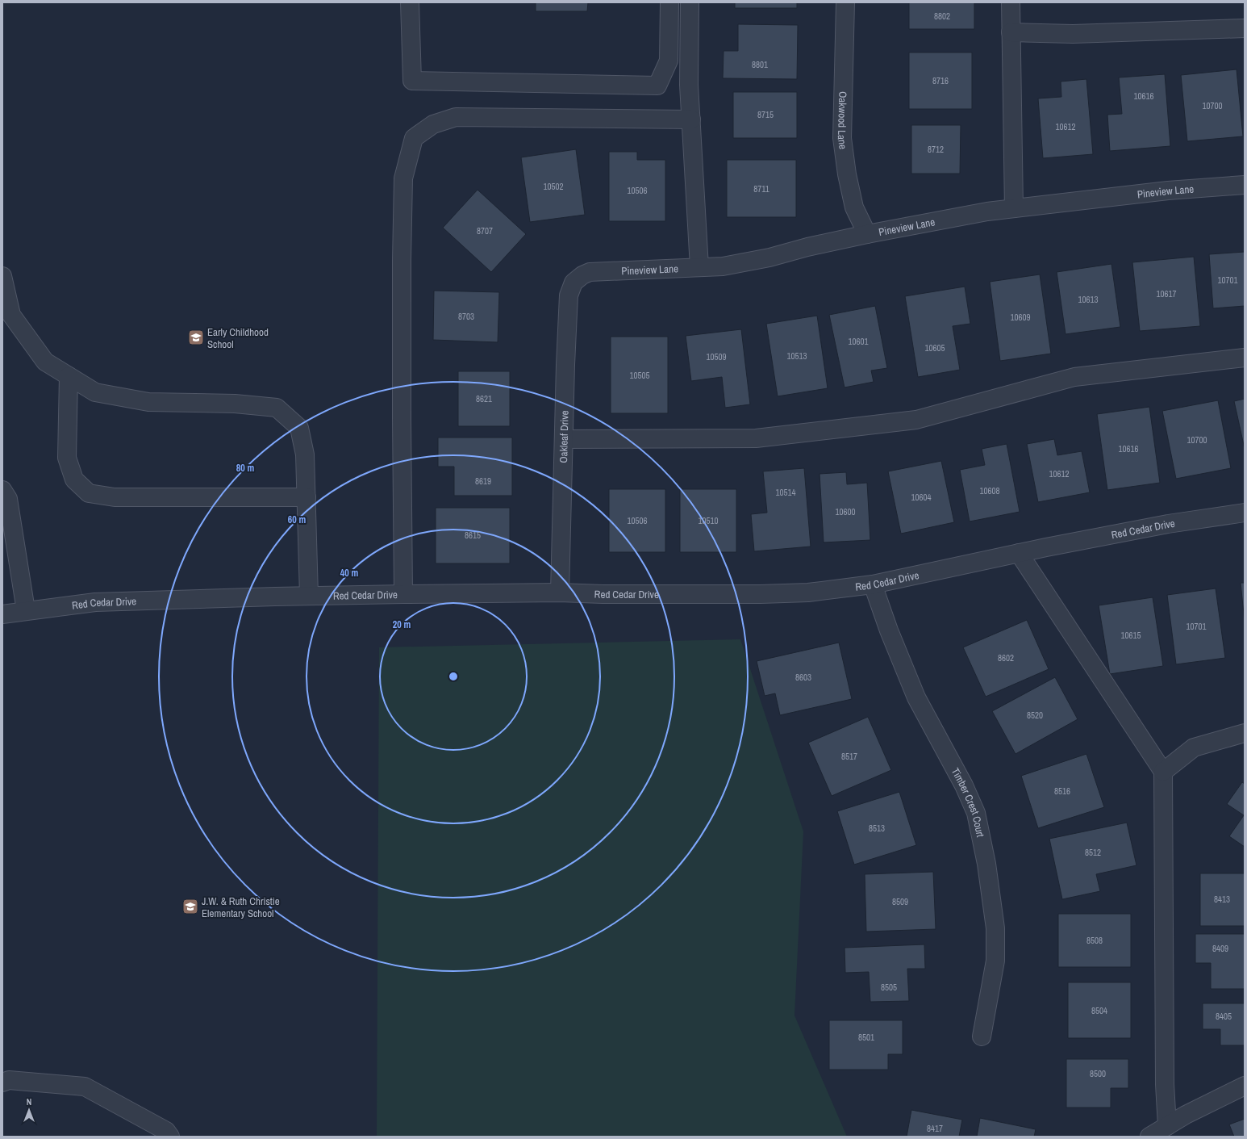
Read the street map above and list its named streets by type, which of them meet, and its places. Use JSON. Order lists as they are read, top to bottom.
{
  "streets": {
    "street": [
      "Oakwood Lane",
      "Pineview Lane",
      "Oakleaf Drive",
      "Red Cedar Drive",
      "Timber Crest Court"
    ]
  },
  "crossings": [
    ["Oakwood Lane", "Pineview Lane"],
    ["Pineview Lane", "Oakleaf Drive"],
    ["Oakleaf Drive", "Red Cedar Drive"],
    ["Red Cedar Drive", "Timber Crest Court"]
  ],
  "places": {
    "school or university": ["Early Childhood School", "J.W. & Ruth Christie Elementary School"]
  },
  "house_numbers": [
    "8802",
    "8801",
    "8716",
    "10616",
    "10700",
    "8715",
    "10612",
    "8712",
    "10502",
    "8711",
    "10506",
    "8707",
    "10701",
    "10617",
    "10613",
    "8703",
    "10609",
    "10601",
    "10605",
    "10513",
    "10509",
    "10505",
    "8621",
    "10700",
    "10616",
    "10612",
    "8619",
    "10608",
    "10514",
    "10604",
    "10600",
    "10506",
    "10510",
    "8615",
    "10701",
    "10615",
    "8602",
    "8603",
    "8520",
    "8517",
    "8516",
    "8513",
    "8512",
    "8413",
    "8509",
    "8508",
    "8409",
    "8505",
    "8504",
    "8405",
    "8501",
    "8500",
    "8417"
  ],
  "north": "top",
  "rings": [
    "80 m",
    "60 m",
    "40 m",
    "20 m"
  ]
}
